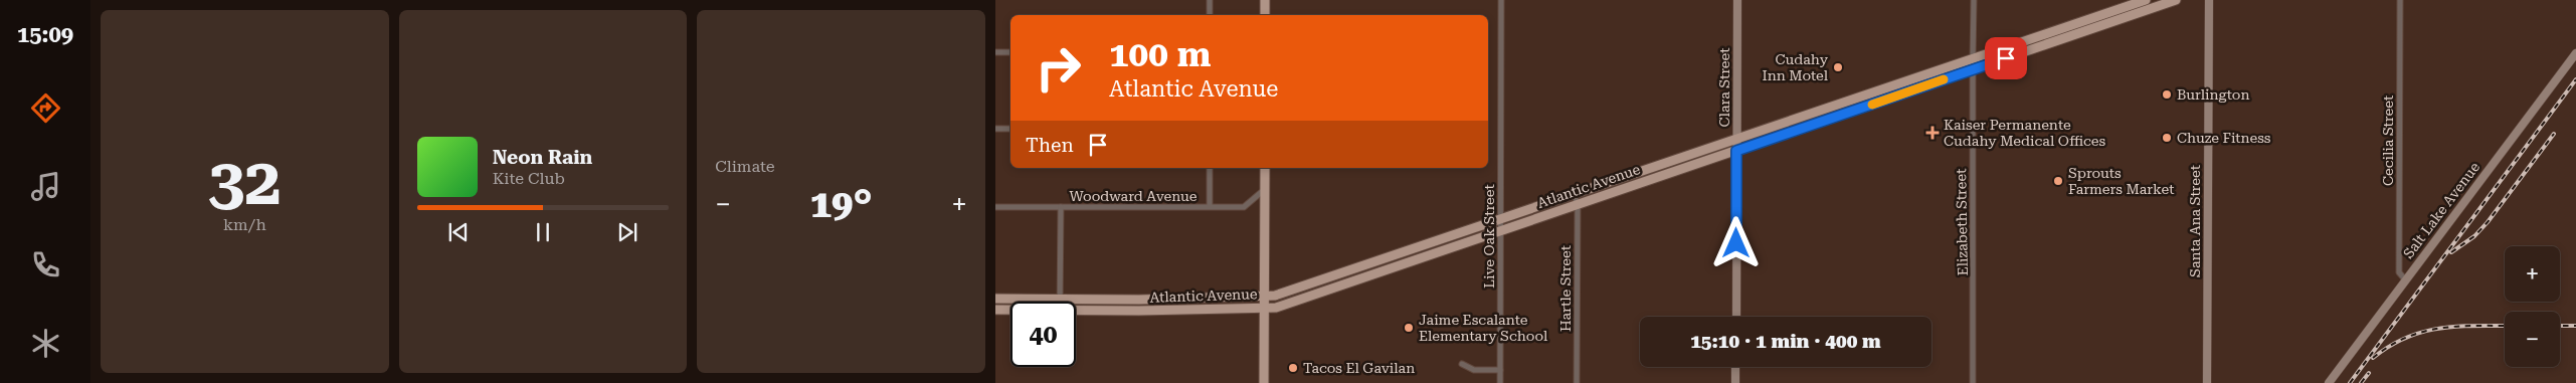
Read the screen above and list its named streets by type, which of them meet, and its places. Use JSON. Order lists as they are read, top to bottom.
{
  "streets": {
    "main road": ["Atlantic Avenue"],
    "street": [
      "Clara Street",
      "Cecilia Street",
      "Woodward Avenue",
      "Salt Lake Avenue",
      "Santa Ana Street",
      "Elizabeth Street",
      "Live Oak Street",
      "Hartle Street"
    ]
  },
  "crossings": [
    ["Clara Street", "Atlantic Avenue"],
    ["Cecilia Street", "Salt Lake Avenue"],
    ["Atlantic Avenue", "Elizabeth Street"],
    ["Atlantic Avenue", "Live Oak Street"],
    ["Atlantic Avenue", "Hartle Street"]
  ],
  "places": {
    "other": [
      "Cudahy Inn Motel",
      "Burlington",
      "Chuze Fitness",
      "Sprouts Farmers Market",
      "Jaime Escalante Elementary School",
      "Tacos El Gavilan"
    ],
    "health": ["Kaiser Permanente Cudahy Medical Offices"]
  },
  "page": {
    "tabs": "15:09",
    "tile": [
      ["32", "km/h"],
      "Climate"
    ],
    "turn": ["100 m", "Atlantic Avenue"],
    "then": "Then",
    "song": ["Neon Rain", "Kite Club"],
    "heat": ["−", "19°", "+"],
    "map_buttons": ["+", "−"],
    "limit": "40",
    "trip": "15:10 · 1 min · 400 m"
  }
}
